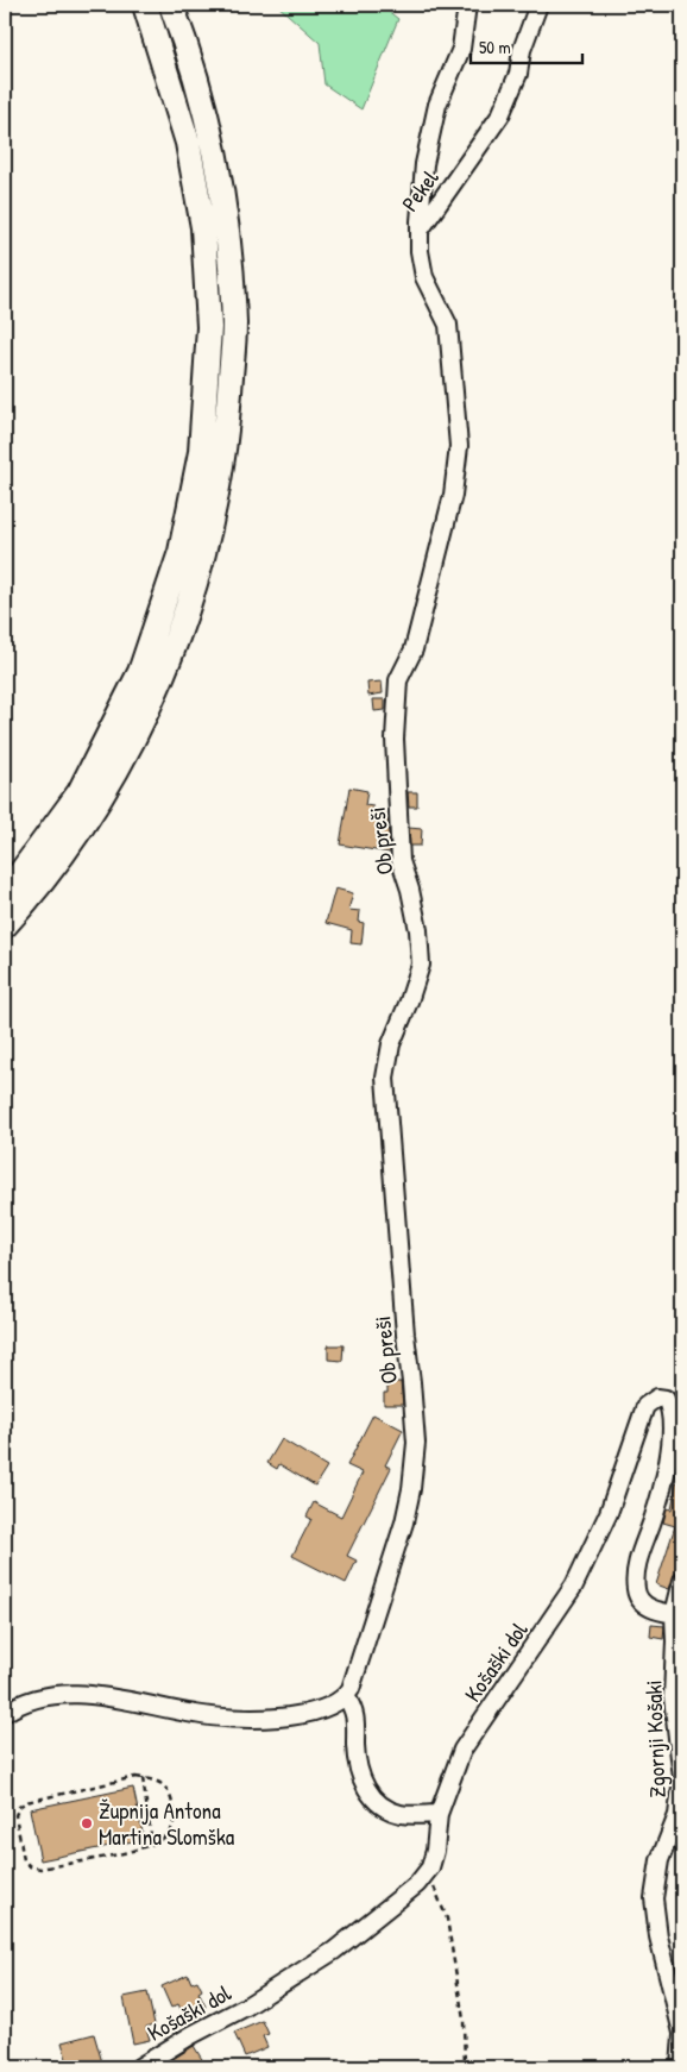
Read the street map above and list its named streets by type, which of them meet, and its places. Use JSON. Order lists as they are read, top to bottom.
{
  "streets": {
    "street": [
      "Pekel",
      "Ob preši",
      "Košaški dol",
      "Zgornji Košaki"
    ]
  },
  "crossings": [
    ["Pekel", "Ob preši"],
    ["Košaški dol", "Zgornji Košaki"]
  ],
  "places": ["Župnija Antona Martina Slomška"],
  "scale_bar": "50 m"
}
